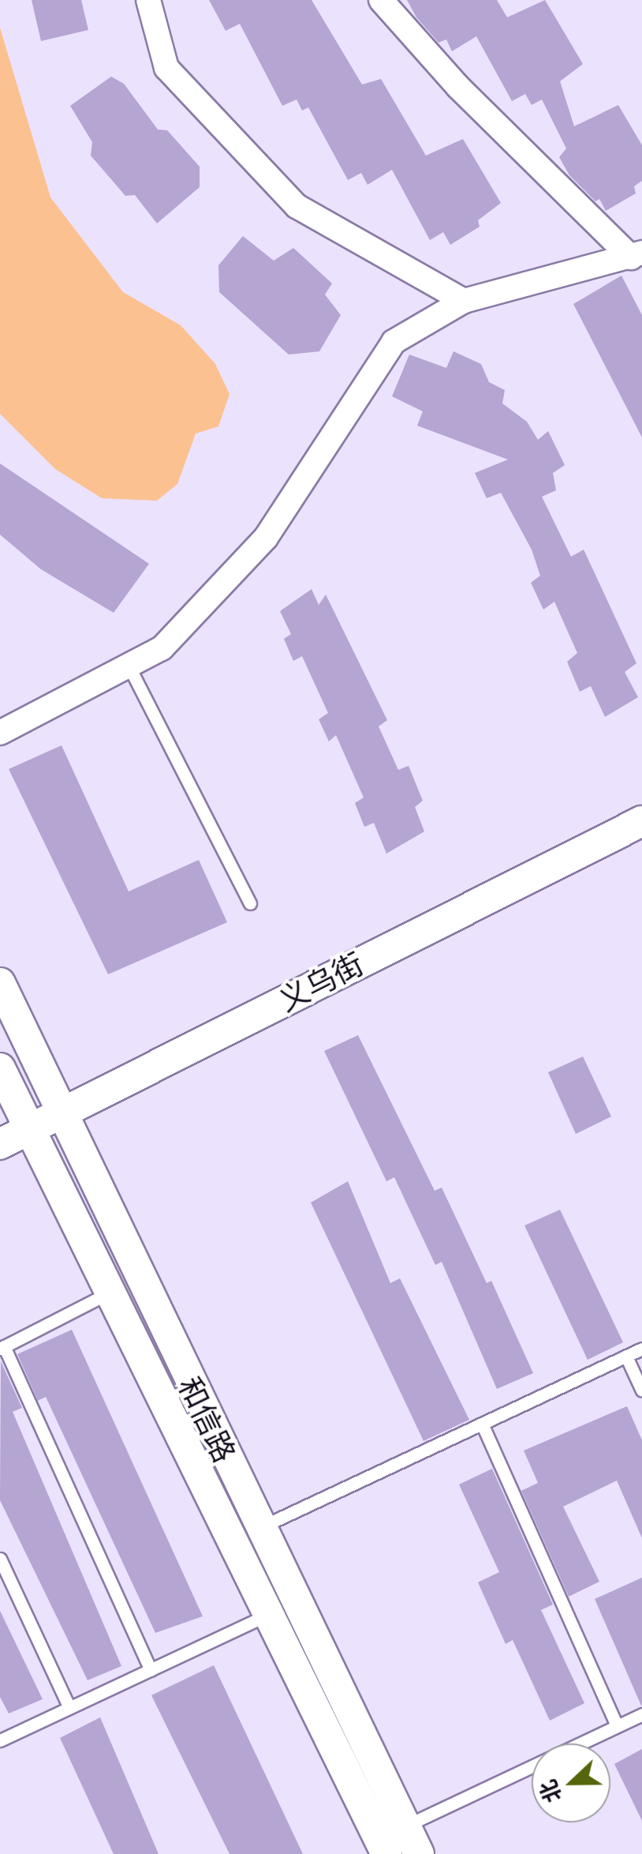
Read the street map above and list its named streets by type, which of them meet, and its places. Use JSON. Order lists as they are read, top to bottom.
{
  "streets": {
    "street": ["义乌街", "和信路"]
  },
  "crossings": [
    ["义乌街", "和信路"]
  ],
  "north": "left"
}
